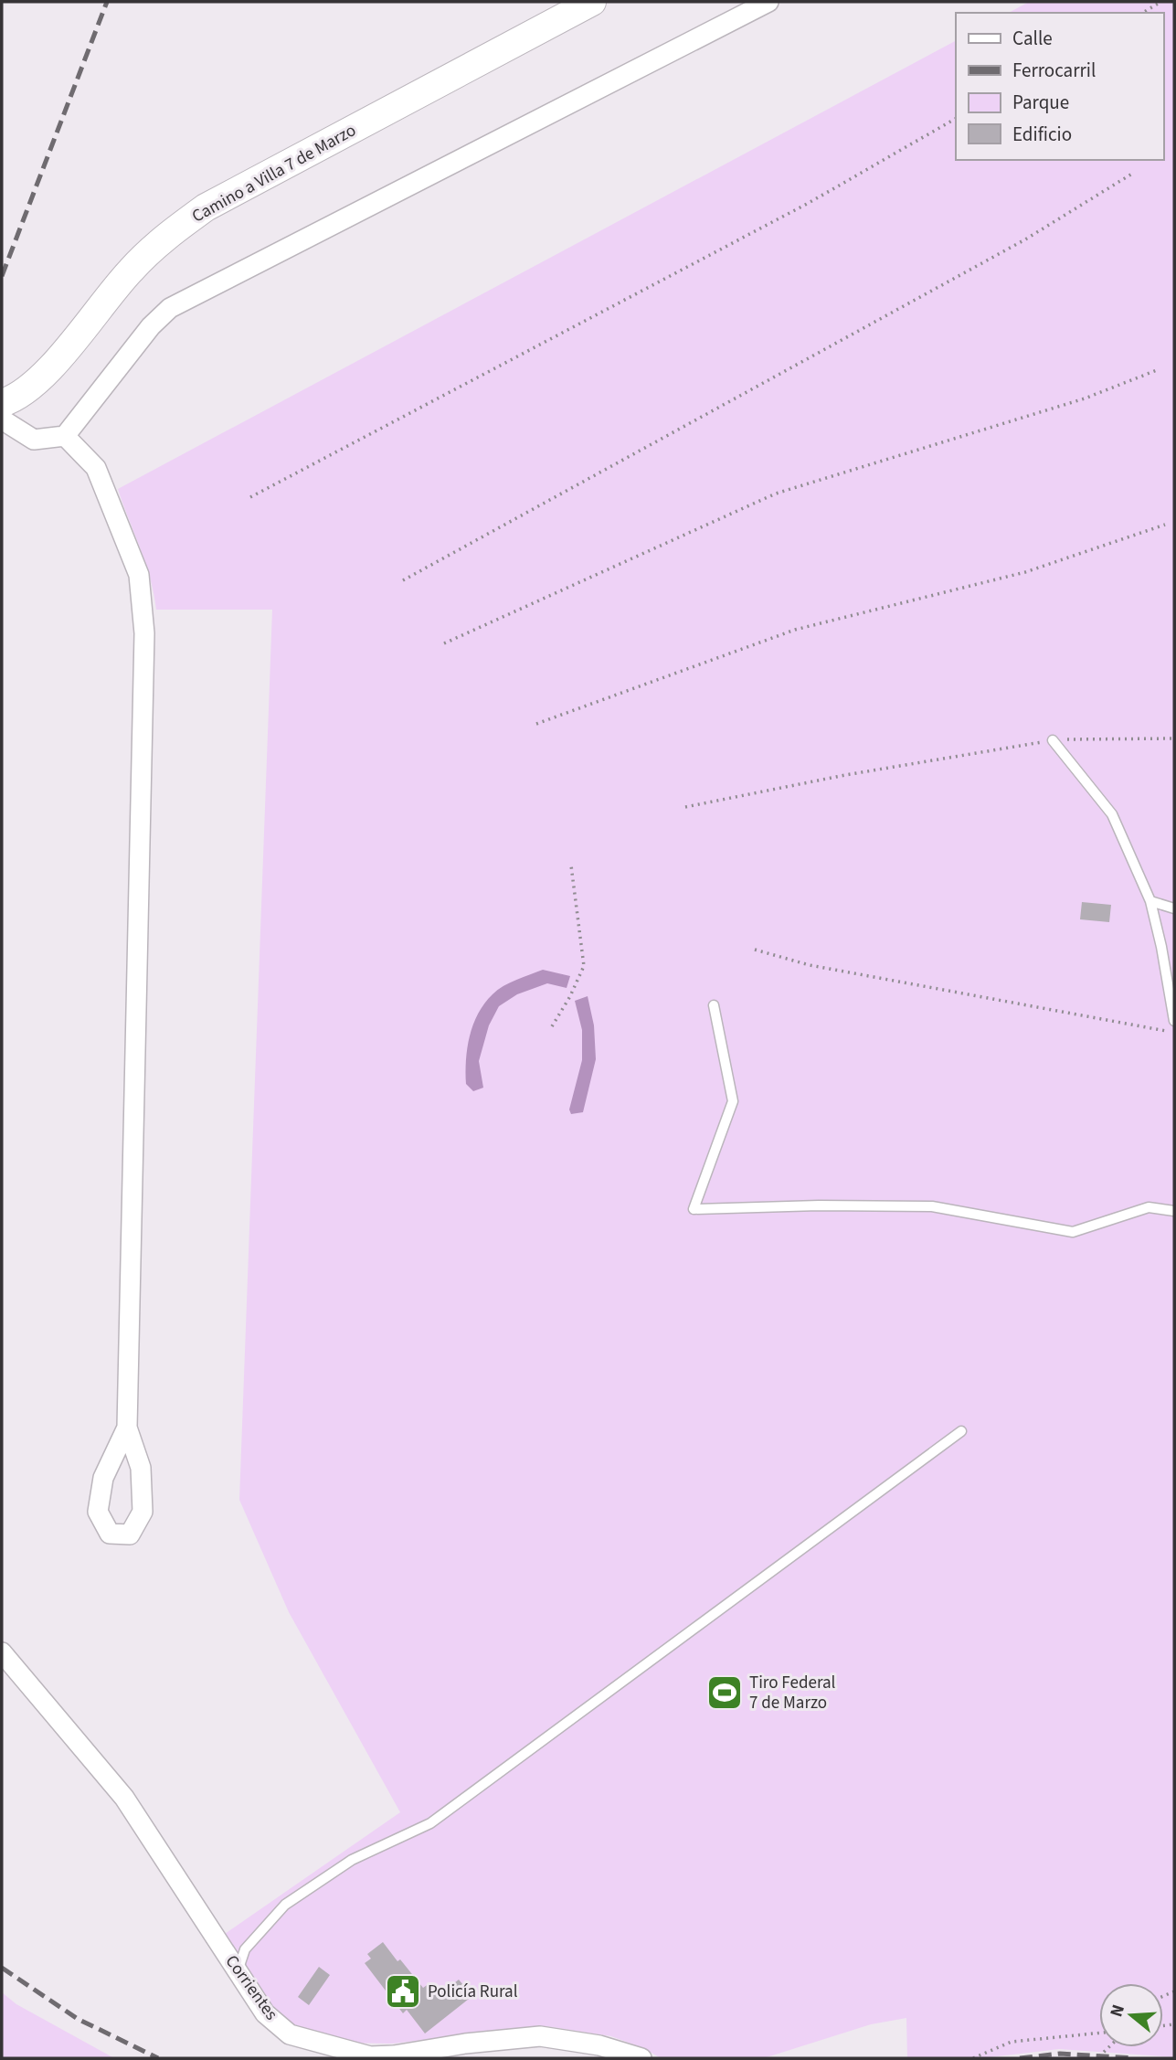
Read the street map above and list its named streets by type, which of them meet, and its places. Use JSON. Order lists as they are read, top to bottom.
{
  "streets": {
    "street": ["Camino a Villa 7 de Marzo", "Corrientes"]
  },
  "places": {
    "sports": ["Tiro Federal 7 de Marzo"],
    "public building": ["Policía Rural"]
  },
  "legend": [
    "Calle",
    "Ferrocarril",
    "Parque",
    "Edificio"
  ],
  "north": "left"
}
